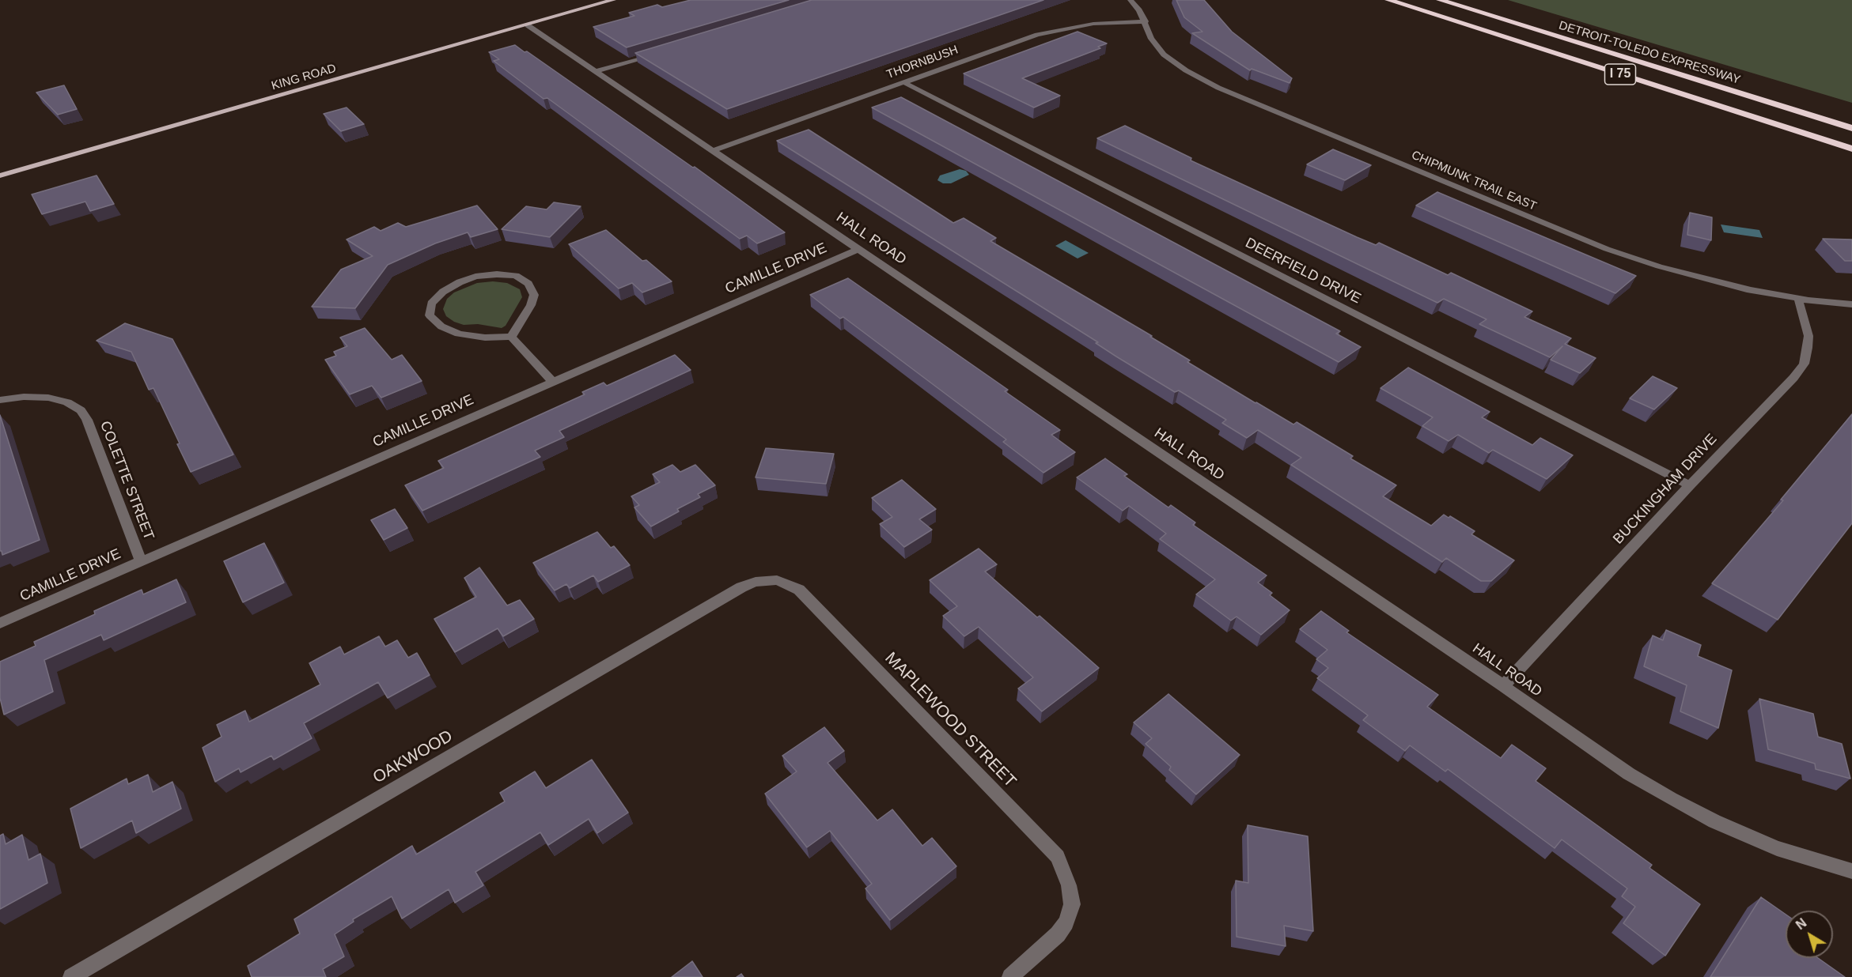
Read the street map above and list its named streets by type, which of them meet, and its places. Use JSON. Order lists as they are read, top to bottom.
{
  "streets": {
    "highway": ["DETROIT-TOLEDO EXPRESSWAY", "I 75"],
    "main road": ["KING ROAD"],
    "street": [
      "THORNBUSH",
      "CHIPMUNK TRAIL EAST",
      "HALL ROAD",
      "CAMILLE DRIVE",
      "DEERFIELD DRIVE",
      "COLETTE STREET",
      "BUCKINGHAM DRIVE",
      "MAPLEWOOD STREET",
      "OAKWOOD"
    ]
  },
  "crossings": [
    ["THORNBUSH", "CHIPMUNK TRAIL EAST"],
    ["THORNBUSH", "HALL ROAD"],
    ["THORNBUSH", "DEERFIELD DRIVE"],
    ["KING ROAD", "HALL ROAD"],
    ["CHIPMUNK TRAIL EAST", "BUCKINGHAM DRIVE"],
    ["HALL ROAD", "CAMILLE DRIVE"],
    ["HALL ROAD", "BUCKINGHAM DRIVE"],
    ["CAMILLE DRIVE", "COLETTE STREET"],
    ["DEERFIELD DRIVE", "BUCKINGHAM DRIVE"],
    ["MAPLEWOOD STREET", "OAKWOOD"]
  ],
  "north": "top left"
}
